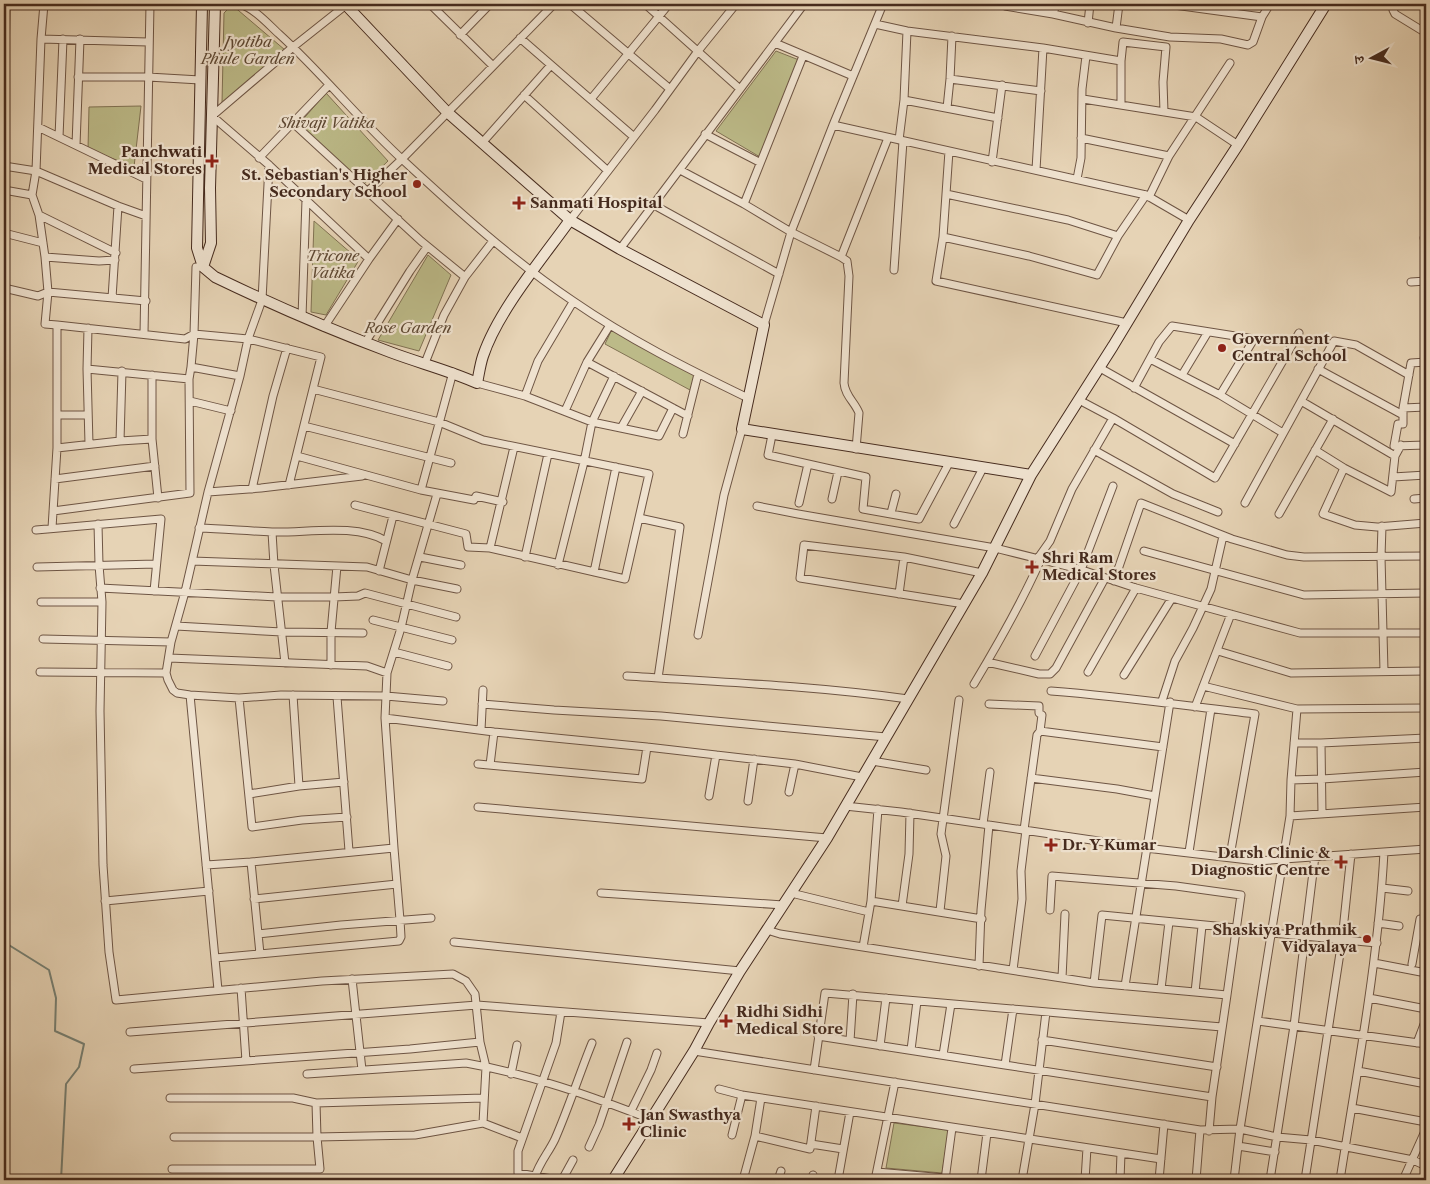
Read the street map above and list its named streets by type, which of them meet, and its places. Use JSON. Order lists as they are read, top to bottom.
{
  "parks": [
    "Jyotiba Phule Garden",
    "Shivaji Vatika",
    "Tricone Vatika",
    "Rose Garden"
  ],
  "places": {
    "health": [
      "Panchwati Medical Stores",
      "Sanmati Hospital",
      "Shri Ram Medical Stores",
      "Dr. Y Kumar",
      "Darsh Clinic & Diagnostic Centre",
      "Ridhi Sidhi Medical Store",
      "Jan Swasthya Clinic"
    ],
    "other": ["St. Sebastian's Higher Secondary School", "Government Central School", "Shaskiya Prathmik Vidyalaya"]
  },
  "north": "left"
}
